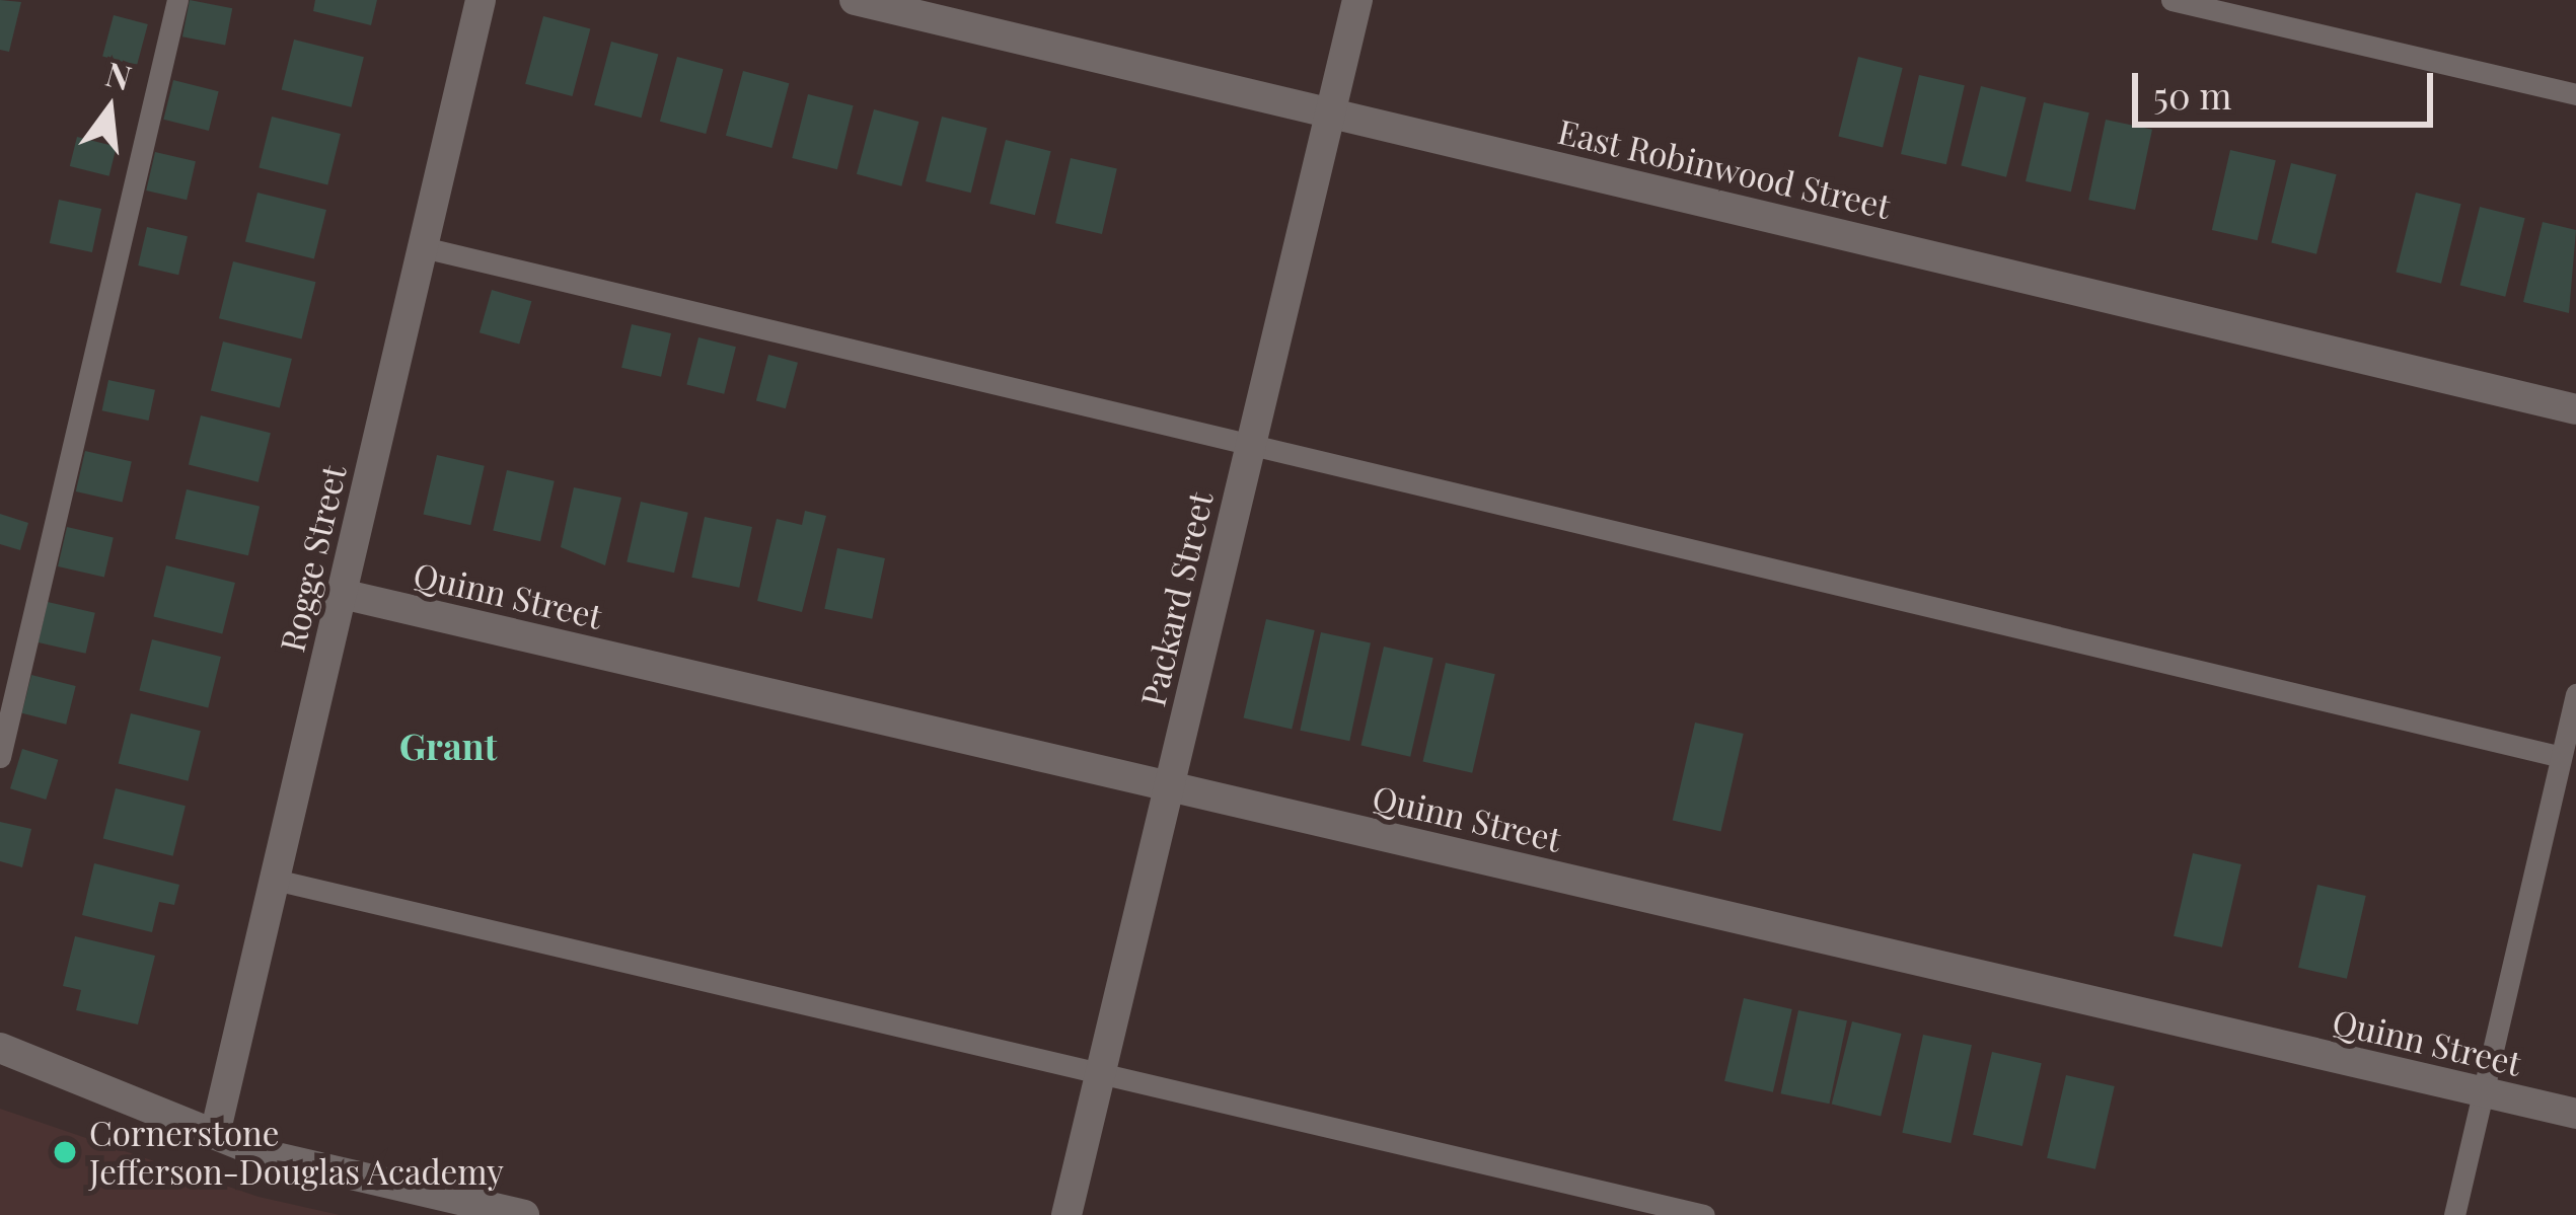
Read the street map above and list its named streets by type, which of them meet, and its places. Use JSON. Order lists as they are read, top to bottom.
{
  "streets": {
    "street": [
      "East Robinwood Street",
      "Rogge Street",
      "Quinn Street",
      "Packard Street"
    ]
  },
  "crossings": [
    ["East Robinwood Street", "Packard Street"],
    ["Rogge Street", "Quinn Street"],
    ["Quinn Street", "Packard Street"]
  ],
  "districts": ["Grant"],
  "places": ["Cornerstone Jefferson-Douglas Academy"],
  "scale_bar": "50 m",
  "north": "top"
}
